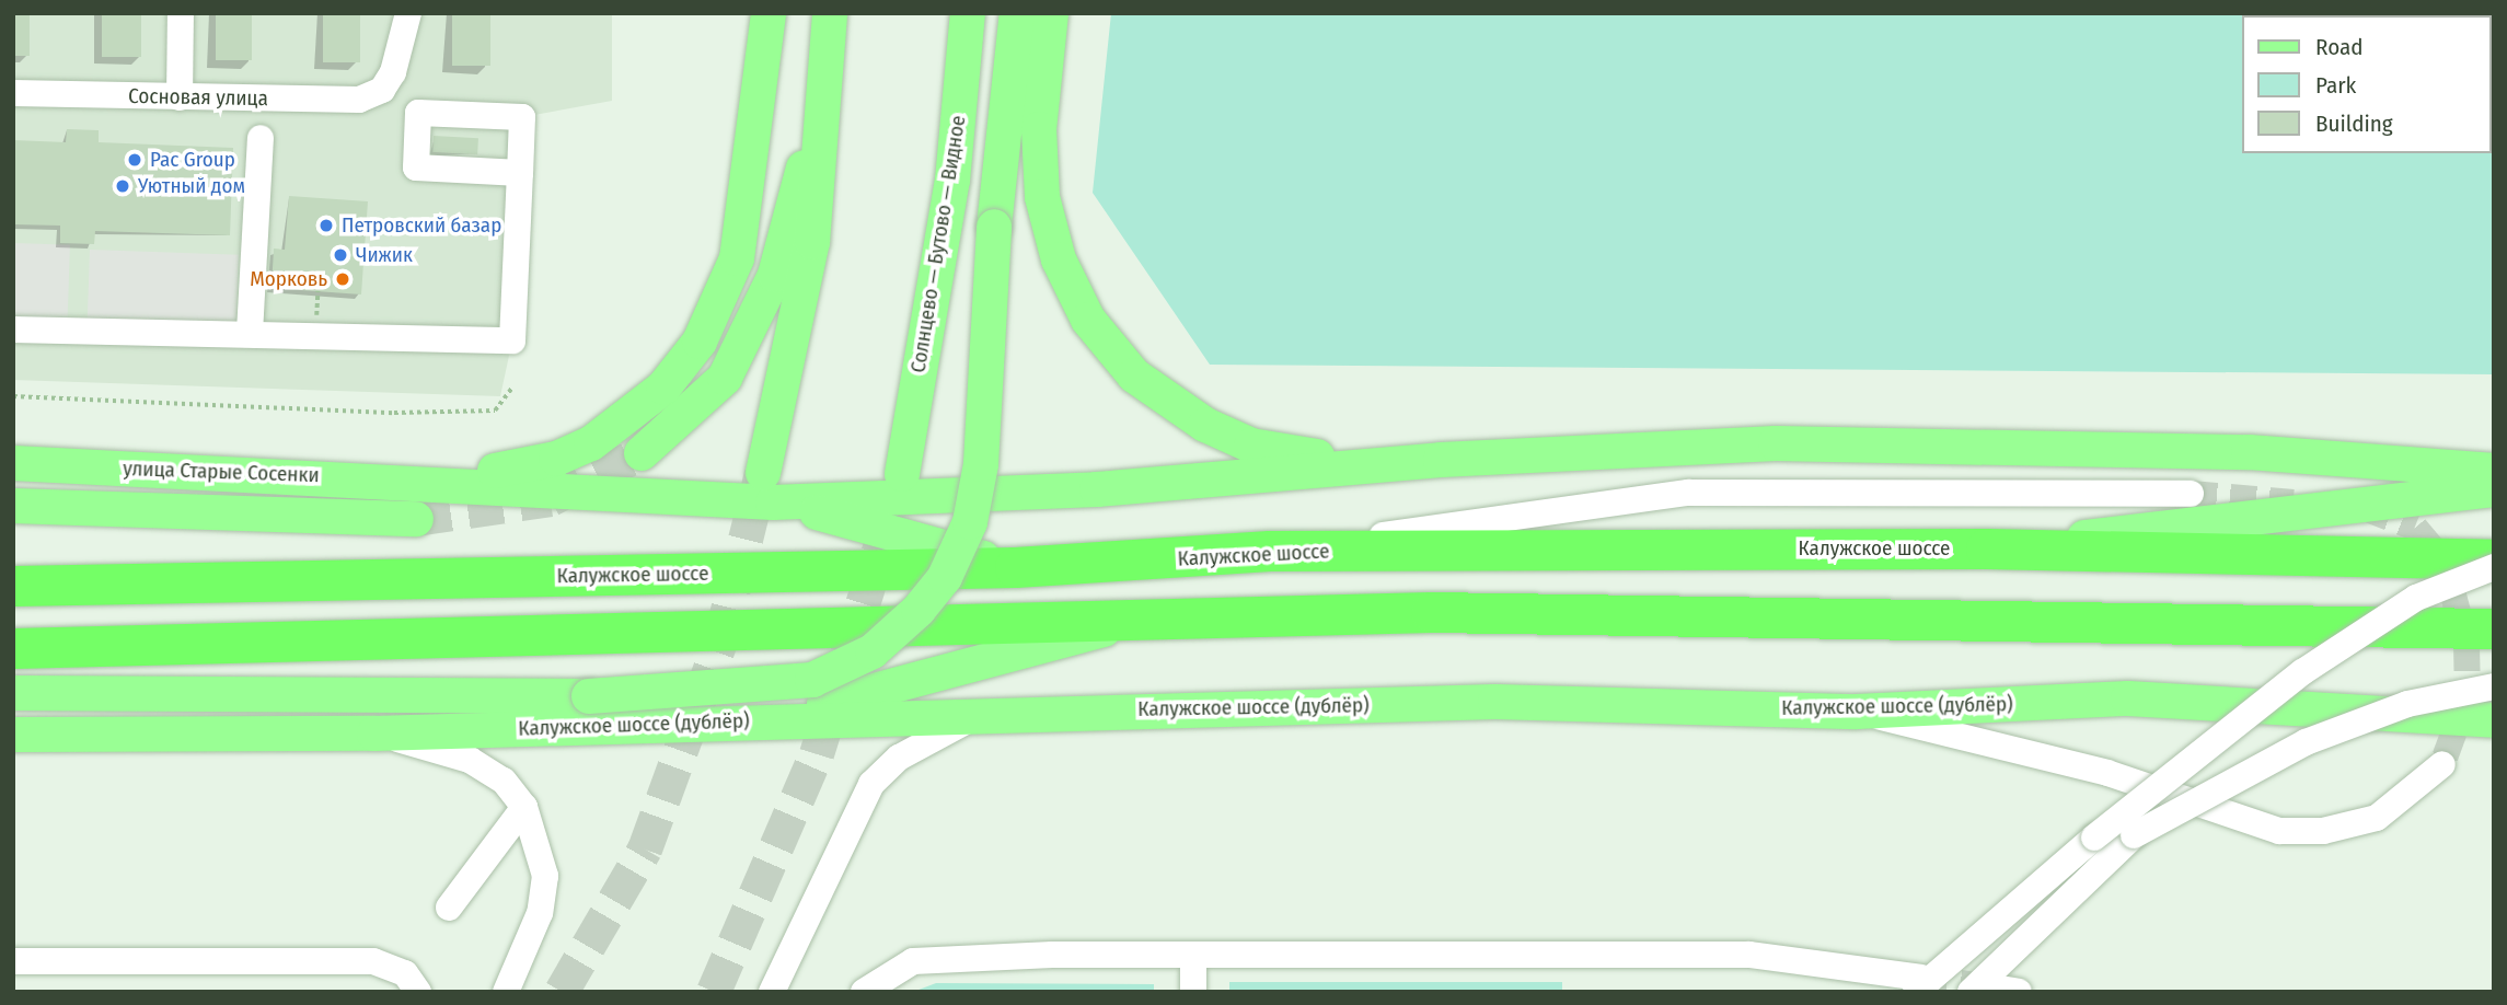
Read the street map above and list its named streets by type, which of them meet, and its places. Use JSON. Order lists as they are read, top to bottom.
{
  "streets": {
    "highway": ["Калужское шоссе"],
    "main road": ["Солнцево — Бутово — Видное", "улица Старые Сосенки", "Калужское шоссе (дублёр)"],
    "street": ["Сосновая улица"]
  },
  "places": [
    "Pac Group",
    "Уютный дом",
    "Петровский базар",
    "Чижик",
    "Морковь"
  ],
  "legend": ["Road", "Park", "Building"]
}
